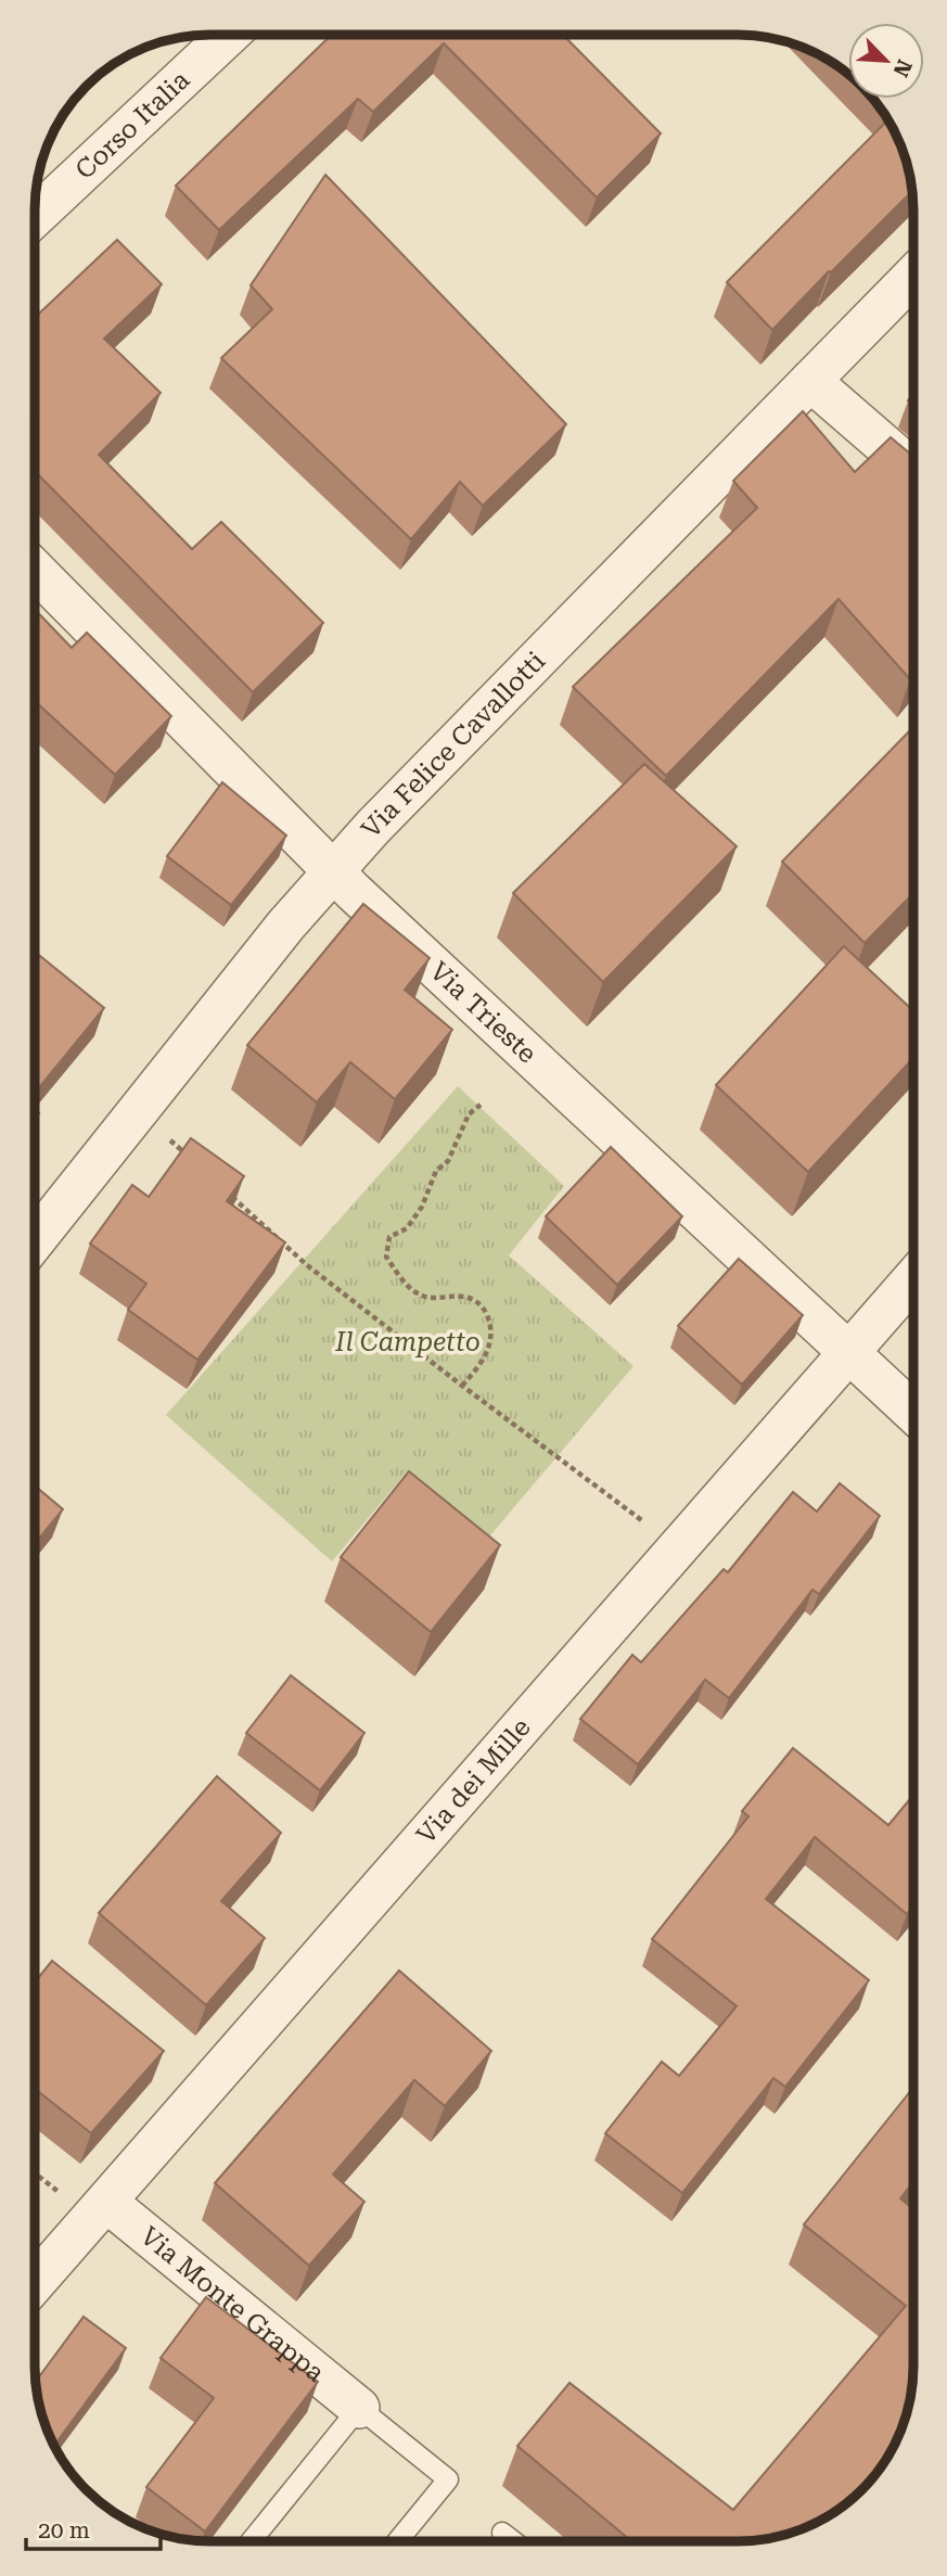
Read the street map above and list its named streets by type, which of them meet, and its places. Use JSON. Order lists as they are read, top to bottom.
{
  "streets": {
    "street": [
      "Corso Italia",
      "Via Felice Cavallotti",
      "Via Trieste",
      "Via dei Mille",
      "Via Monte Grappa"
    ]
  },
  "crossings": [
    ["Via Felice Cavallotti", "Via Trieste"],
    ["Via Trieste", "Via dei Mille"],
    ["Via dei Mille", "Via Monte Grappa"]
  ],
  "parks": ["Il Campetto"],
  "scale_bar": "20 m",
  "north": "bottom right"
}
